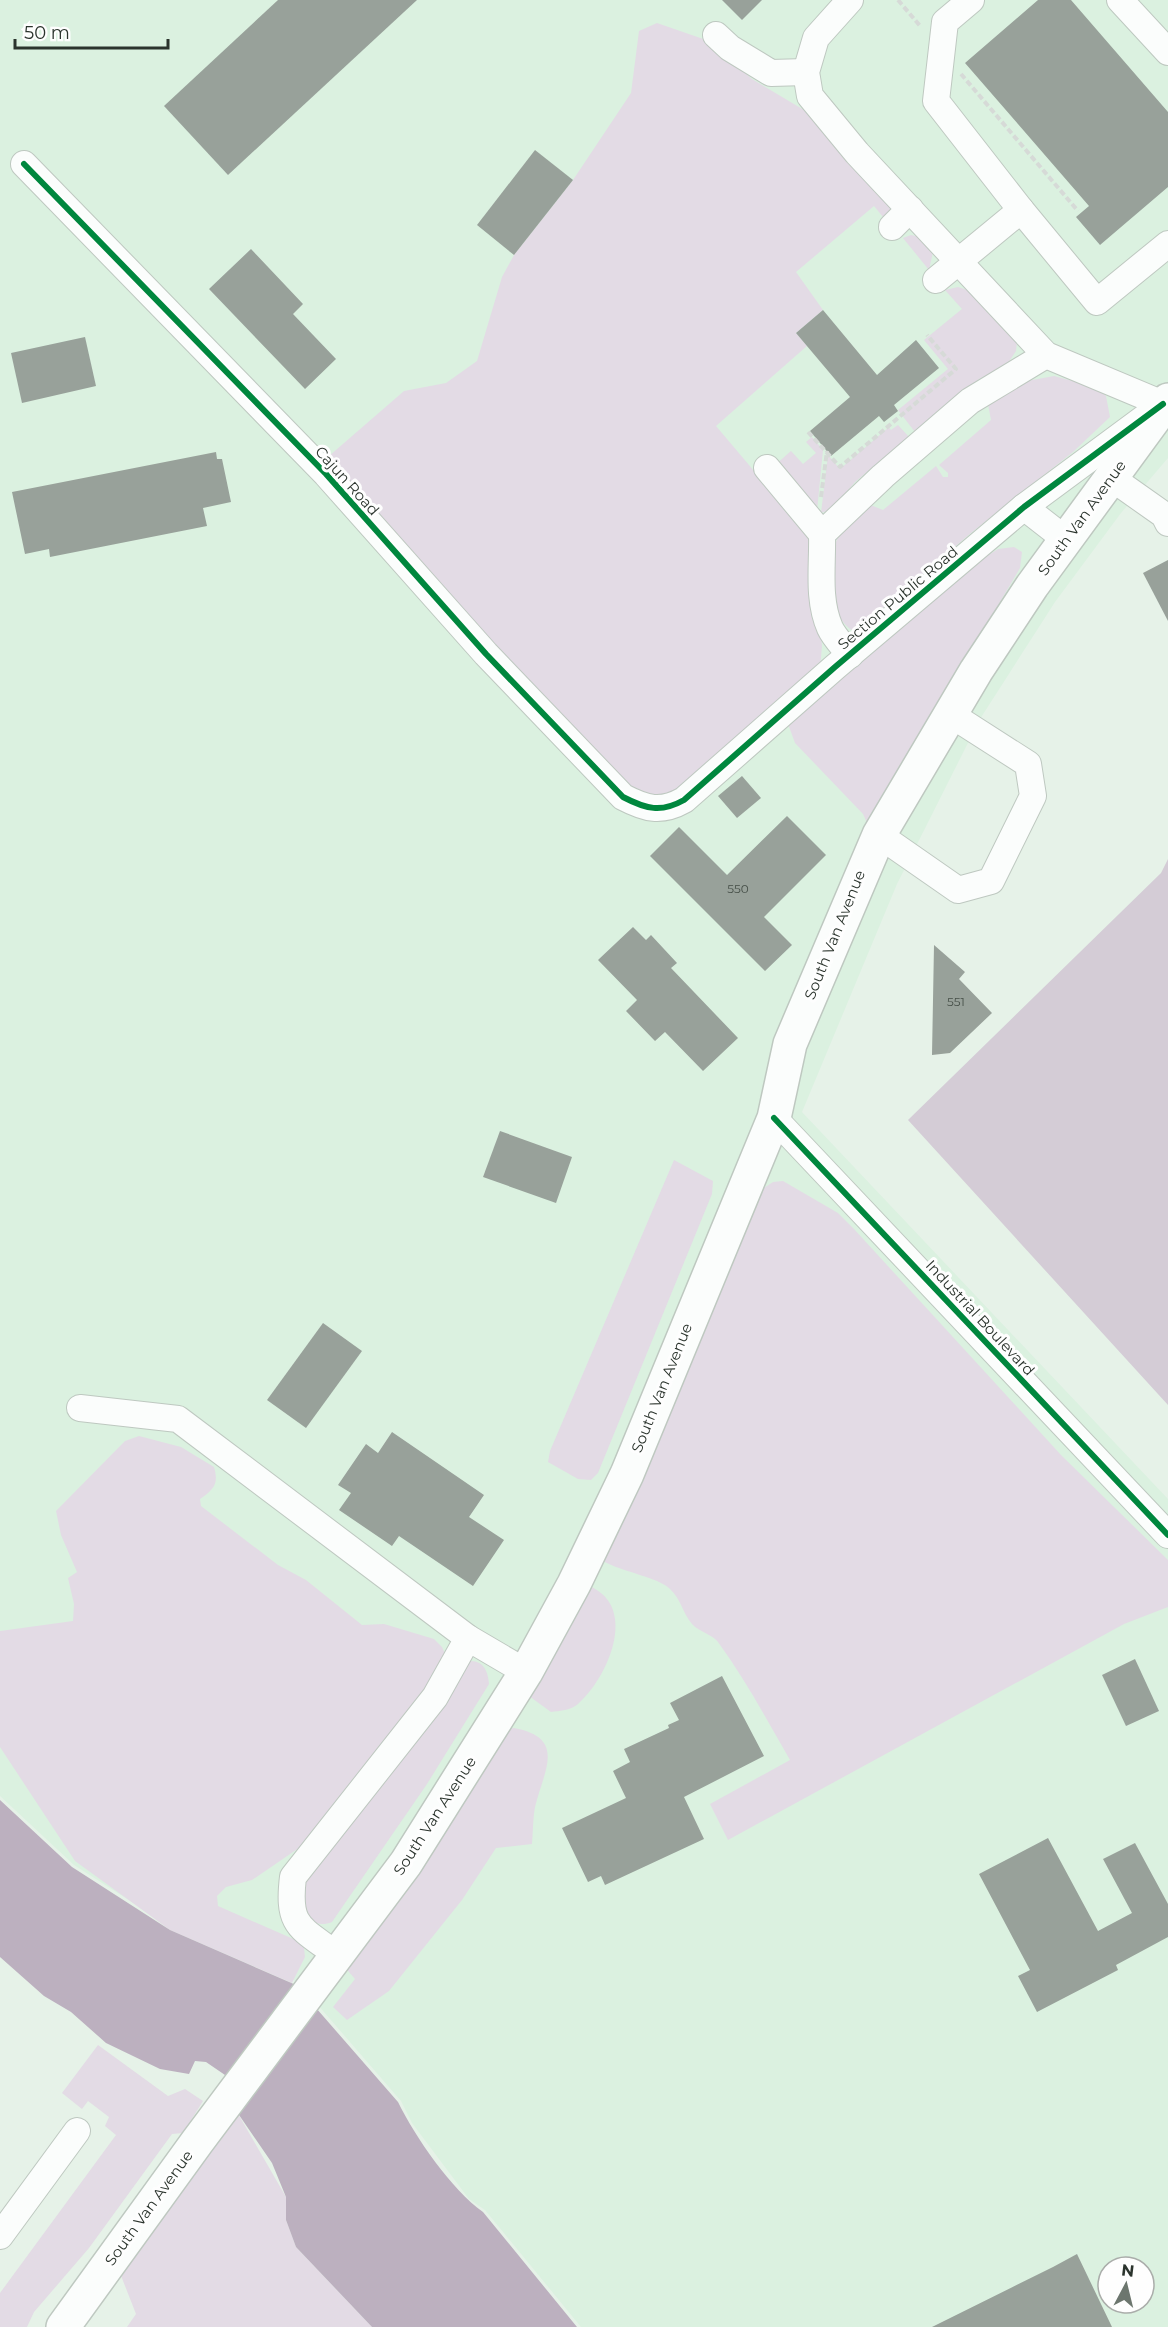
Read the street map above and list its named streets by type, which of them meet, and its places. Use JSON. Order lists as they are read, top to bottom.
{
  "streets": {
    "main road": ["South Van Avenue"],
    "street": ["Cajun Road", "Section Public Road", "Industrial Boulevard"]
  },
  "crossings": [
    ["Cajun Road", "Section Public Road"],
    ["South Van Avenue", "Section Public Road"],
    ["South Van Avenue", "Industrial Boulevard"]
  ],
  "house_numbers": ["550", "551"],
  "scale_bar": "50 m",
  "north": "top"
}
